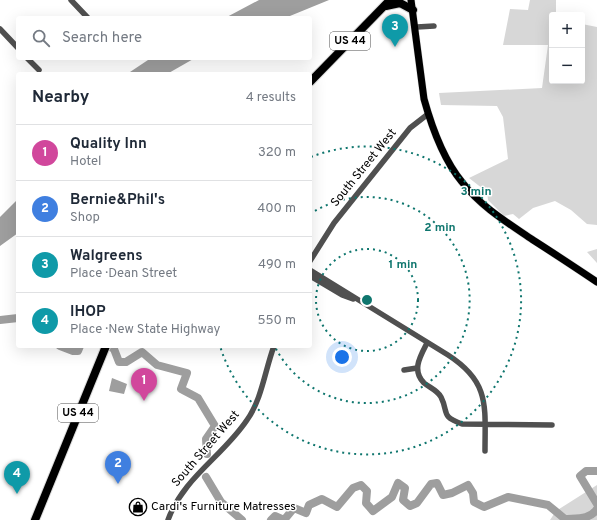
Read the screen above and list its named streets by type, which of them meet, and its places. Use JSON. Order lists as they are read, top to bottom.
{
  "streets": {
    "highway": ["US 44"],
    "street": ["South Street West"]
  },
  "places": {
    "shop": ["Cardi's Furniture Matresses"]
  },
  "page": {
    "map_buttons": ["+", "−"],
    "pins": [
      "3",
      "1",
      "2",
      "4"
    ],
    "search": "Search here",
    "heading": ["Nearby", "4 results"],
    "list": [
      {
        "mark": "1",
        "name": "Quality Inn",
        "note": "Hotel",
        "value": "320 m"
      },
      {
        "mark": "2",
        "name": "Bernie&Phil's",
        "note": "Shop",
        "value": "400 m"
      },
      {
        "mark": "3",
        "name": "Walgreens",
        "note": "Place · Dean Street",
        "value": "490 m"
      },
      {
        "mark": "4",
        "name": "IHOP",
        "note": "Place · New State Highway",
        "value": "550 m"
      }
    ]
  },
  "rings": ["3 min", "2 min", "1 min"]
}
